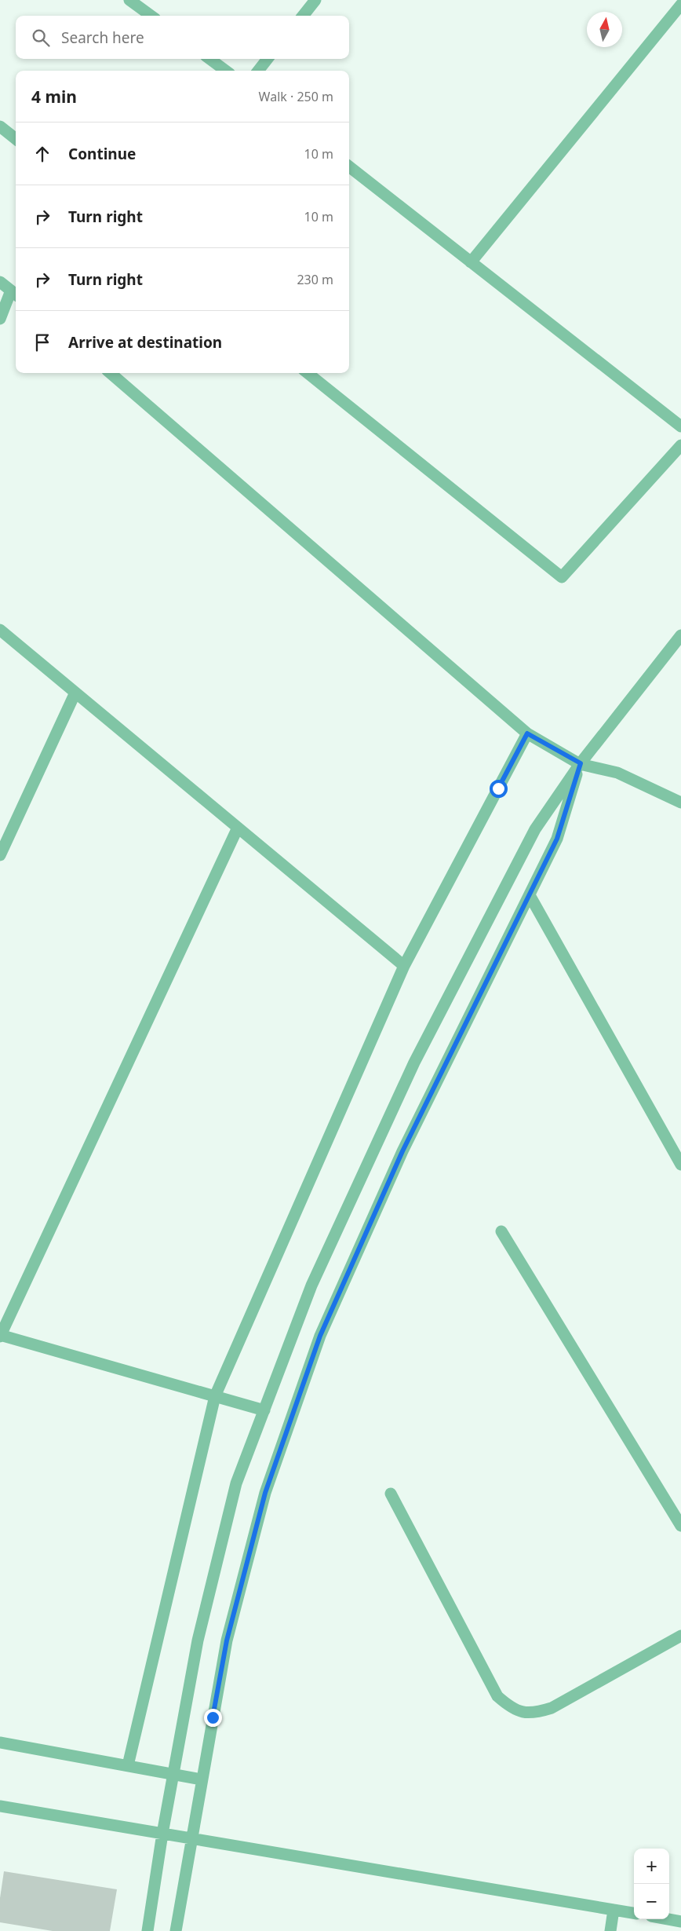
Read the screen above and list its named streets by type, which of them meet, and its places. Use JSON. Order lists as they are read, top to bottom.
{
  "north": "top",
  "page": {
    "search": "Search here",
    "heading": ["4 min", "Walk · 250 m"],
    "list": [
      ["Continue", "10 m"],
      ["Turn right", "10 m"],
      ["Turn right", "230 m"],
      "Arrive at destination"
    ],
    "map_buttons": ["+", "−"]
  }
}
